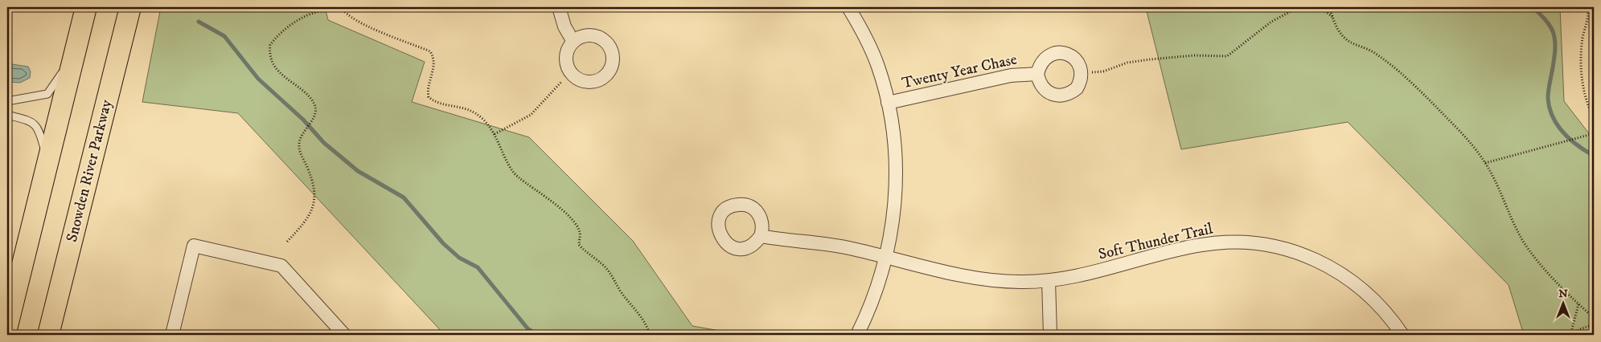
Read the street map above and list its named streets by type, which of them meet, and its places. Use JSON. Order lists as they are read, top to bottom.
{
  "streets": {
    "main road": ["Snowden River Parkway"],
    "street": ["Twenty Year Chase", "Soft Thunder Trail"]
  },
  "north": "top"
}
